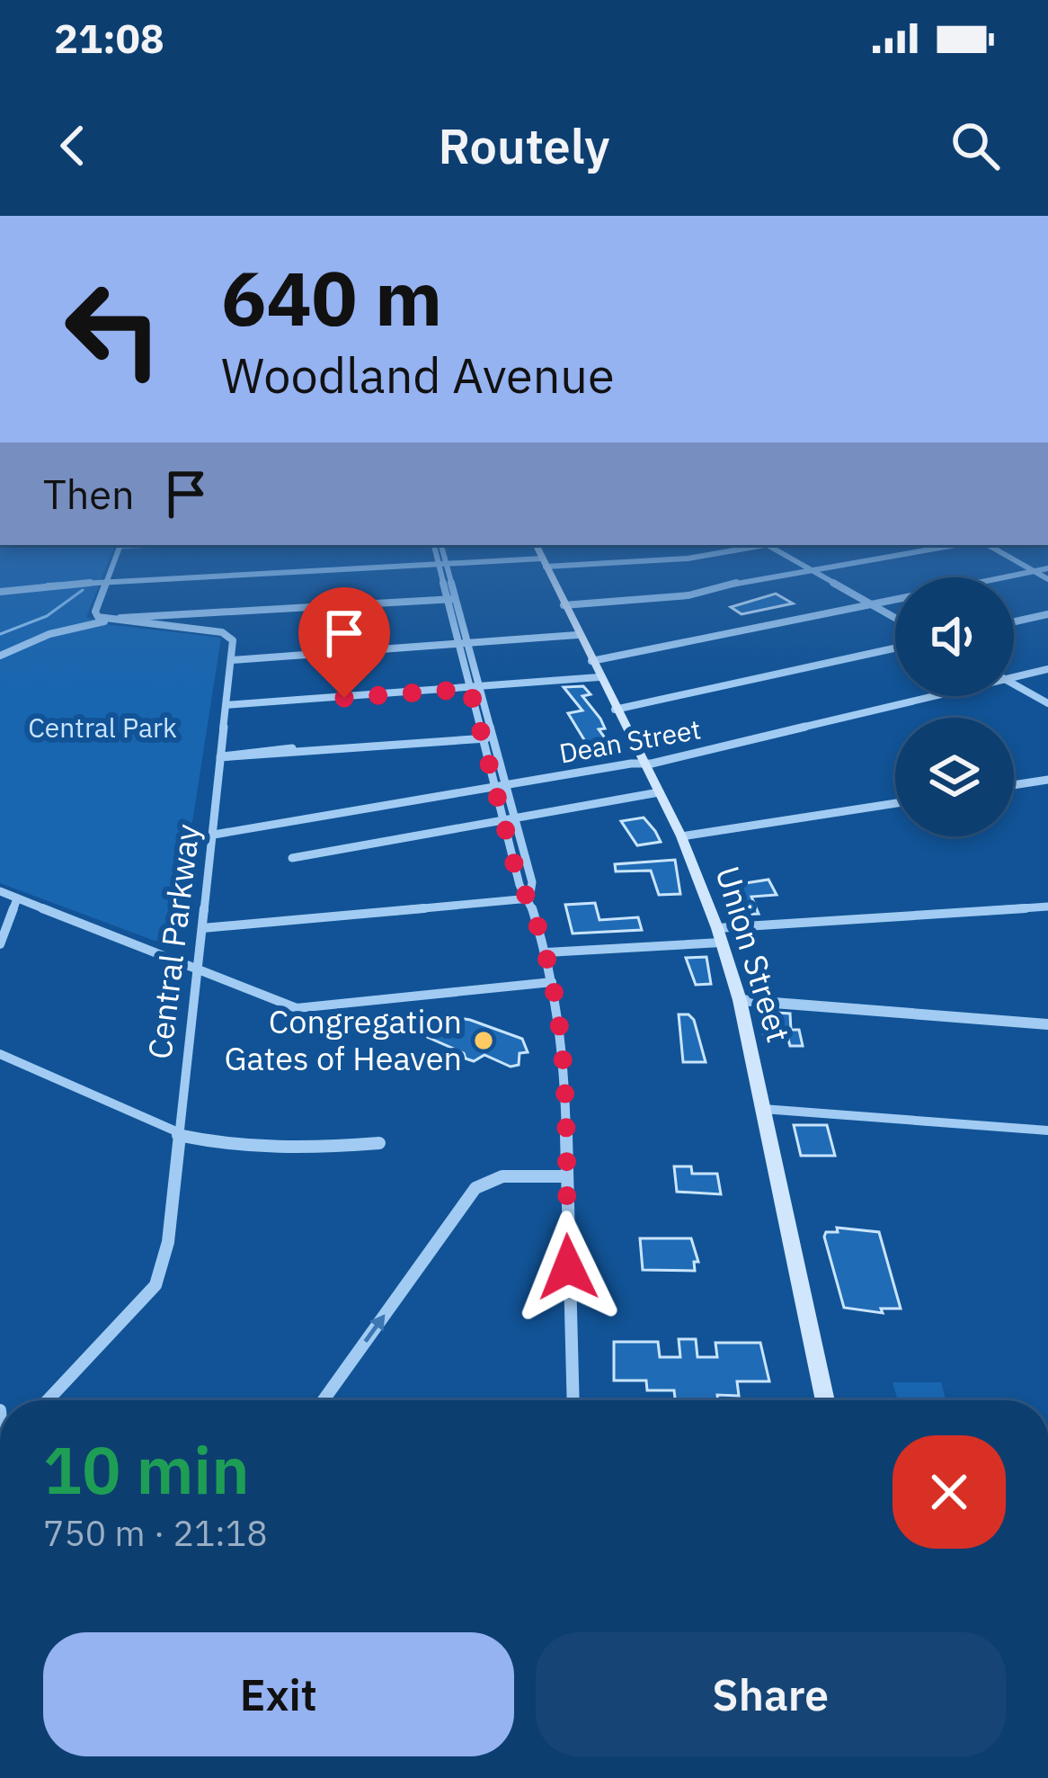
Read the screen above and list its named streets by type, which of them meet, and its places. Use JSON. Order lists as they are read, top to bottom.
{
  "streets": {
    "main road": ["Union Street"],
    "street": ["Dean Street", "Central Parkway"]
  },
  "crossings": [
    ["Dean Street", "Central Parkway"],
    ["Dean Street", "Union Street"]
  ],
  "parks": ["Central Park"],
  "places": ["Congregation Gates of Heaven"],
  "page": {
    "status": "21:08",
    "header": "Routely",
    "turn": ["640 m", "Woodland Avenue"],
    "then": "Then",
    "heading": ["10 min", "750 m · 21:18"],
    "buttons": ["Exit", "Share"]
  }
}
